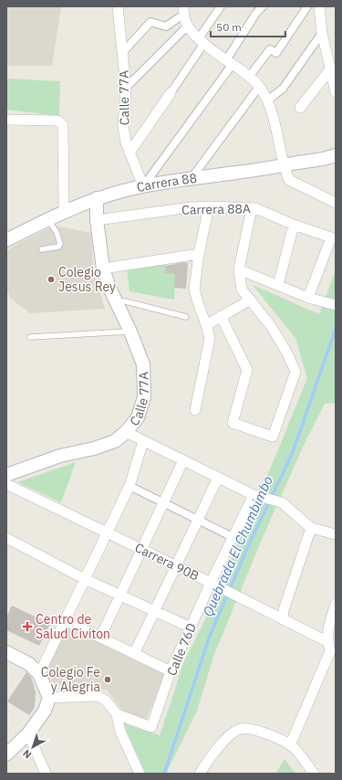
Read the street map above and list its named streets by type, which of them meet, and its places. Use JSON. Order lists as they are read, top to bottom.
{
  "streets": {
    "street": [
      "Calle 77A",
      "Carrera 88",
      "Carrera 88A",
      "Carrera 90B",
      "Calle 76D"
    ]
  },
  "crossings": [
    ["Calle 77A", "Carrera 88"],
    ["Calle 77A", "Carrera 88A"],
    ["Calle 77A", "Carrera 90B"],
    ["Carrera 90B", "Calle 76D"]
  ],
  "water": ["Quebrada El Chumbimbo"],
  "places": {
    "other": ["Colegio Jesus Rey", "Colegio Fe y Alegria"],
    "health": ["Centro de Salud Civiton"]
  },
  "scale_bar": "50 m",
  "north": "bottom left"
}
